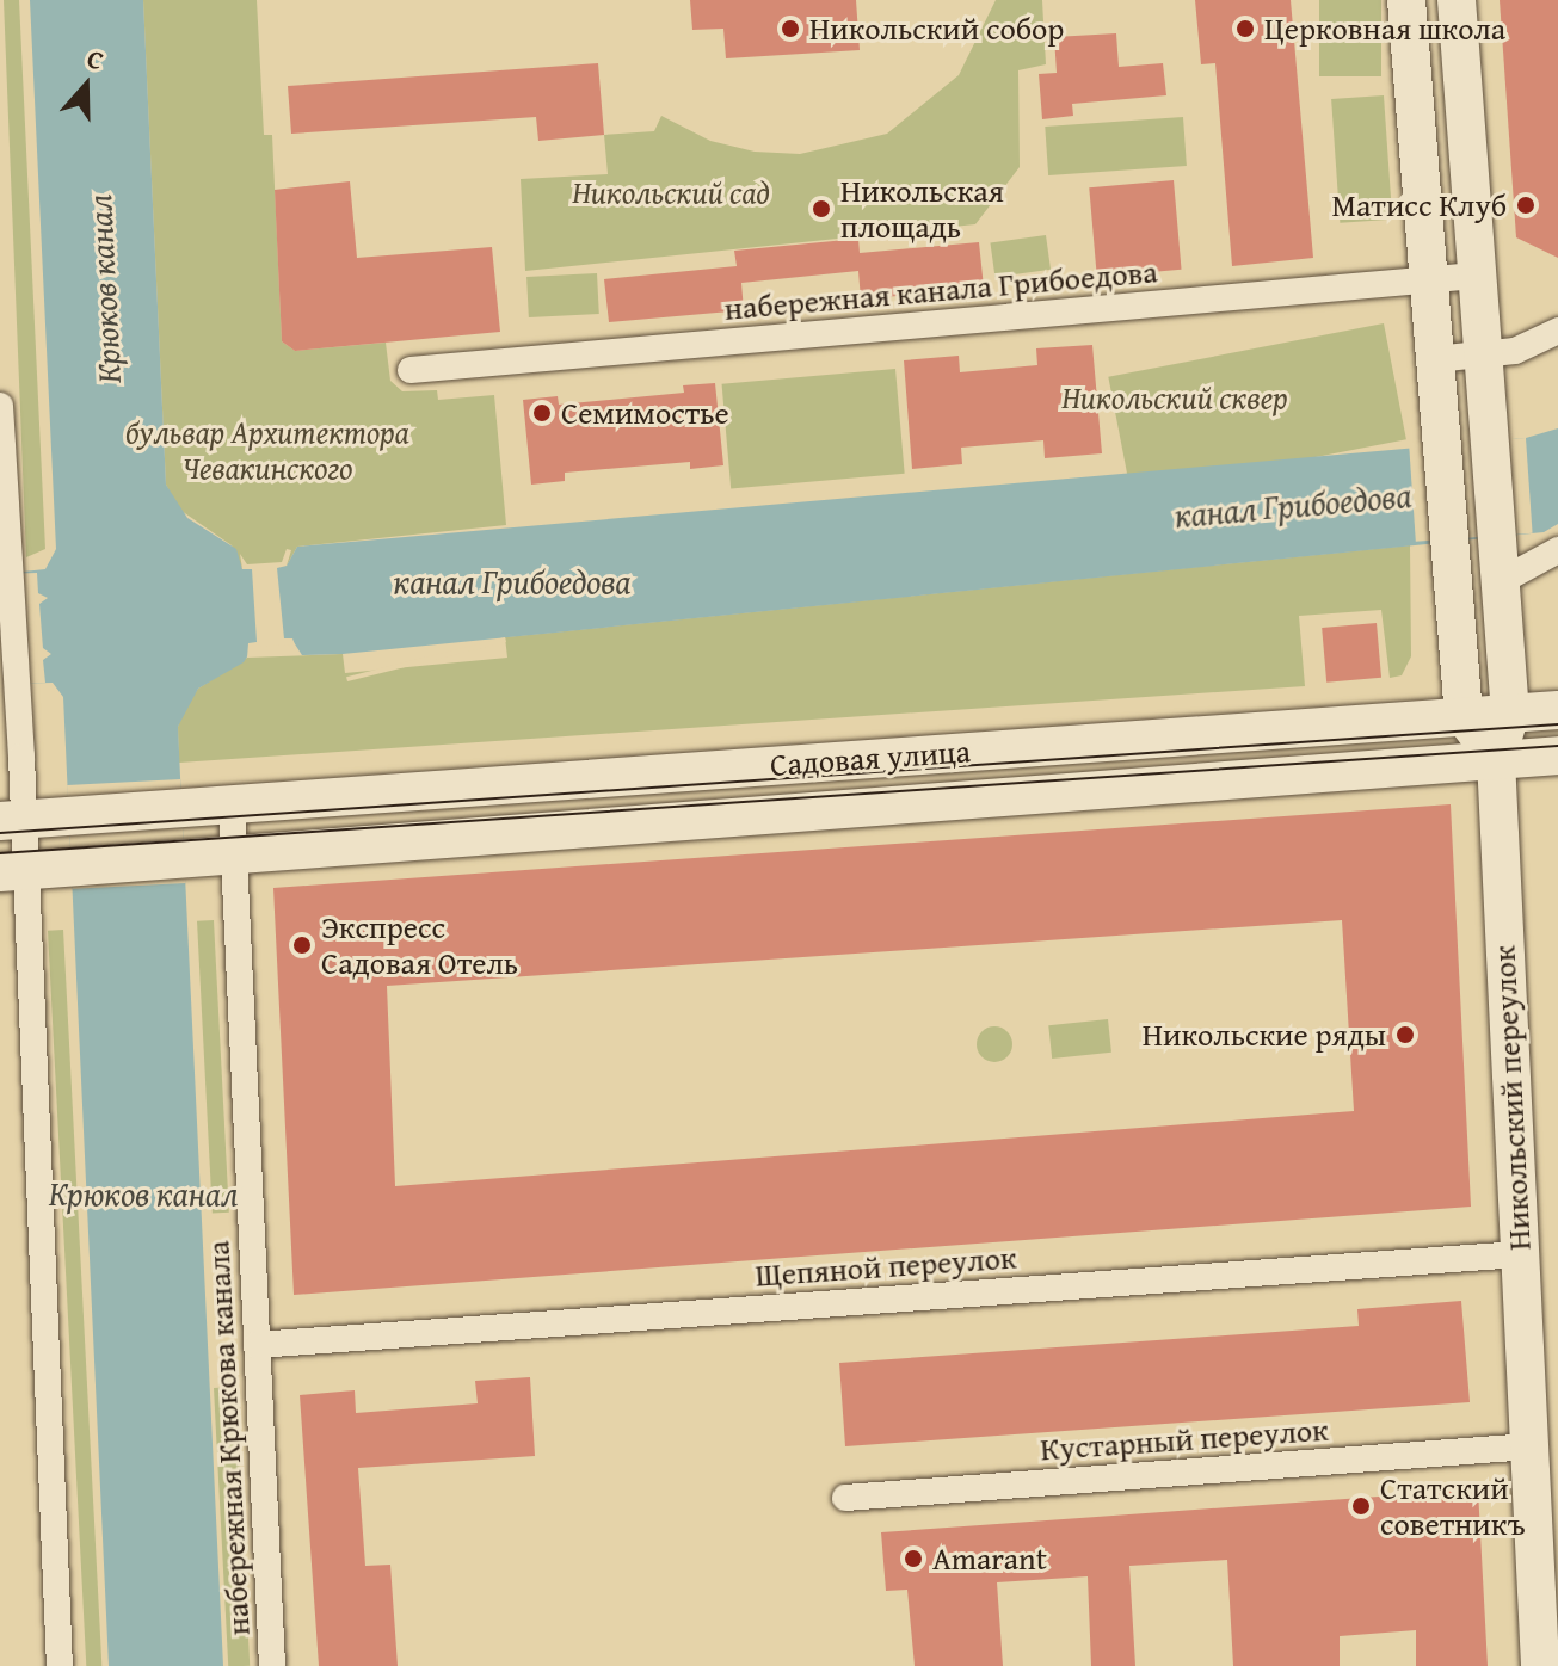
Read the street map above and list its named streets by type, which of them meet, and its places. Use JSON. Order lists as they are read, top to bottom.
{
  "streets": {
    "street": [
      "набережная канала Грибоедова",
      "Садовая улица",
      "Никольский переулок",
      "Щепяной переулок",
      "набережная Крюкова канала",
      "Кустарный переулок"
    ]
  },
  "crossings": [
    ["Садовая улица", "Никольский переулок"],
    ["Садовая улица", "набережная Крюкова канала"],
    ["Никольский переулок", "Щепяной переулок"],
    ["Никольский переулок", "Кустарный переулок"],
    ["Щепяной переулок", "набережная Крюкова канала"]
  ],
  "water": ["Крюков канал", "канал Грибоедова"],
  "parks": ["Никольский сад", "Никольский сквер", "бульвар Архитектора Чевакинского"],
  "places": [
    "Никольский собор",
    "Церковная школа",
    "Матисс Клуб",
    "Никольская площадь",
    "Семимостье",
    "Экспресс Садовая Отель",
    "Никольские ряды",
    "Статский советникъ",
    "Amarant"
  ],
  "north": "top"
}
